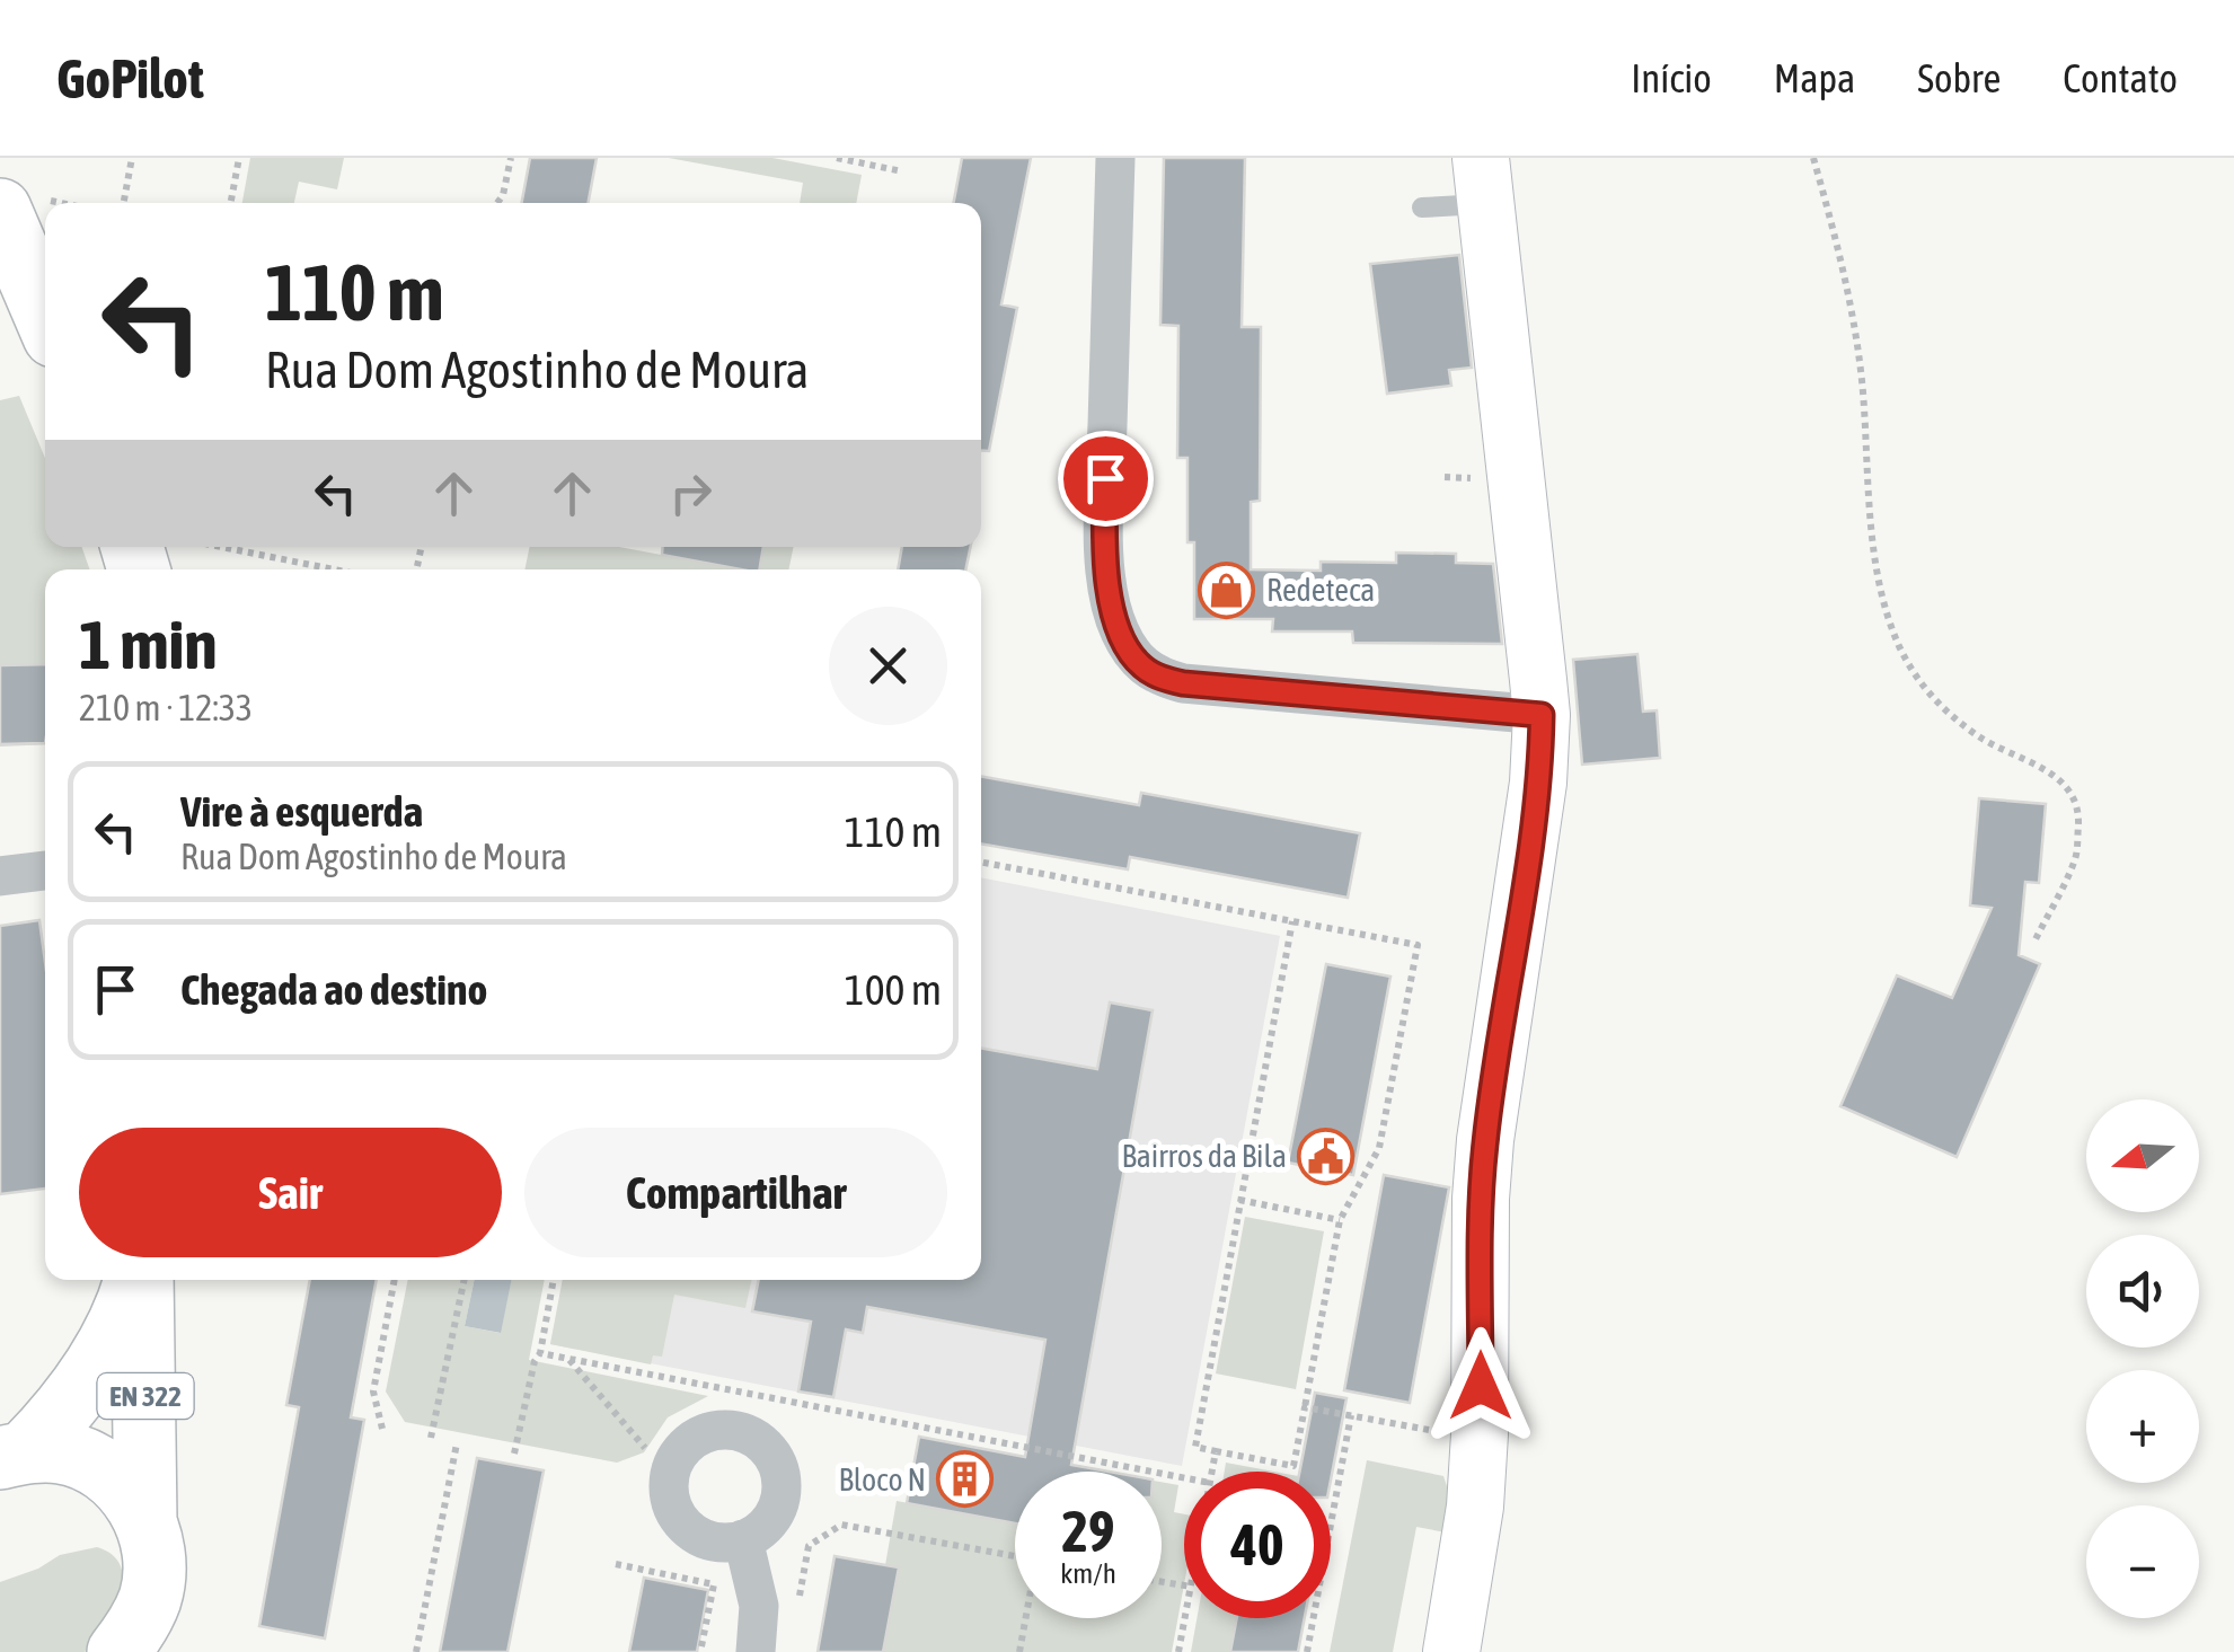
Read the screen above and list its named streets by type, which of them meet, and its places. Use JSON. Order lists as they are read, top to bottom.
{
  "streets": {
    "main road": ["EN 322"]
  },
  "places": {
    "shop": ["Redeteca"],
    "public building": ["Bairros da Bila"],
    "building": ["Bloco N"]
  },
  "north": "left",
  "page": {
    "header": "GoPilot",
    "nav": [
      "Início",
      "Mapa",
      "Sobre",
      "Contato"
    ],
    "turn": ["110 m", "Rua Dom Agostinho de Moura"],
    "heading": ["1 min", "210 m · 12:33"],
    "list": [
      {
        "name": "Vire à esquerda",
        "note": "Rua Dom Agostinho de Moura",
        "value": "110 m"
      },
      {
        "name": "Chegada ao destino",
        "value": "100 m"
      }
    ],
    "map_buttons": ["+", "−"],
    "buttons": ["Sair", "Compartilhar"],
    "speed": "29 km/h",
    "limit": "40"
  }
}
